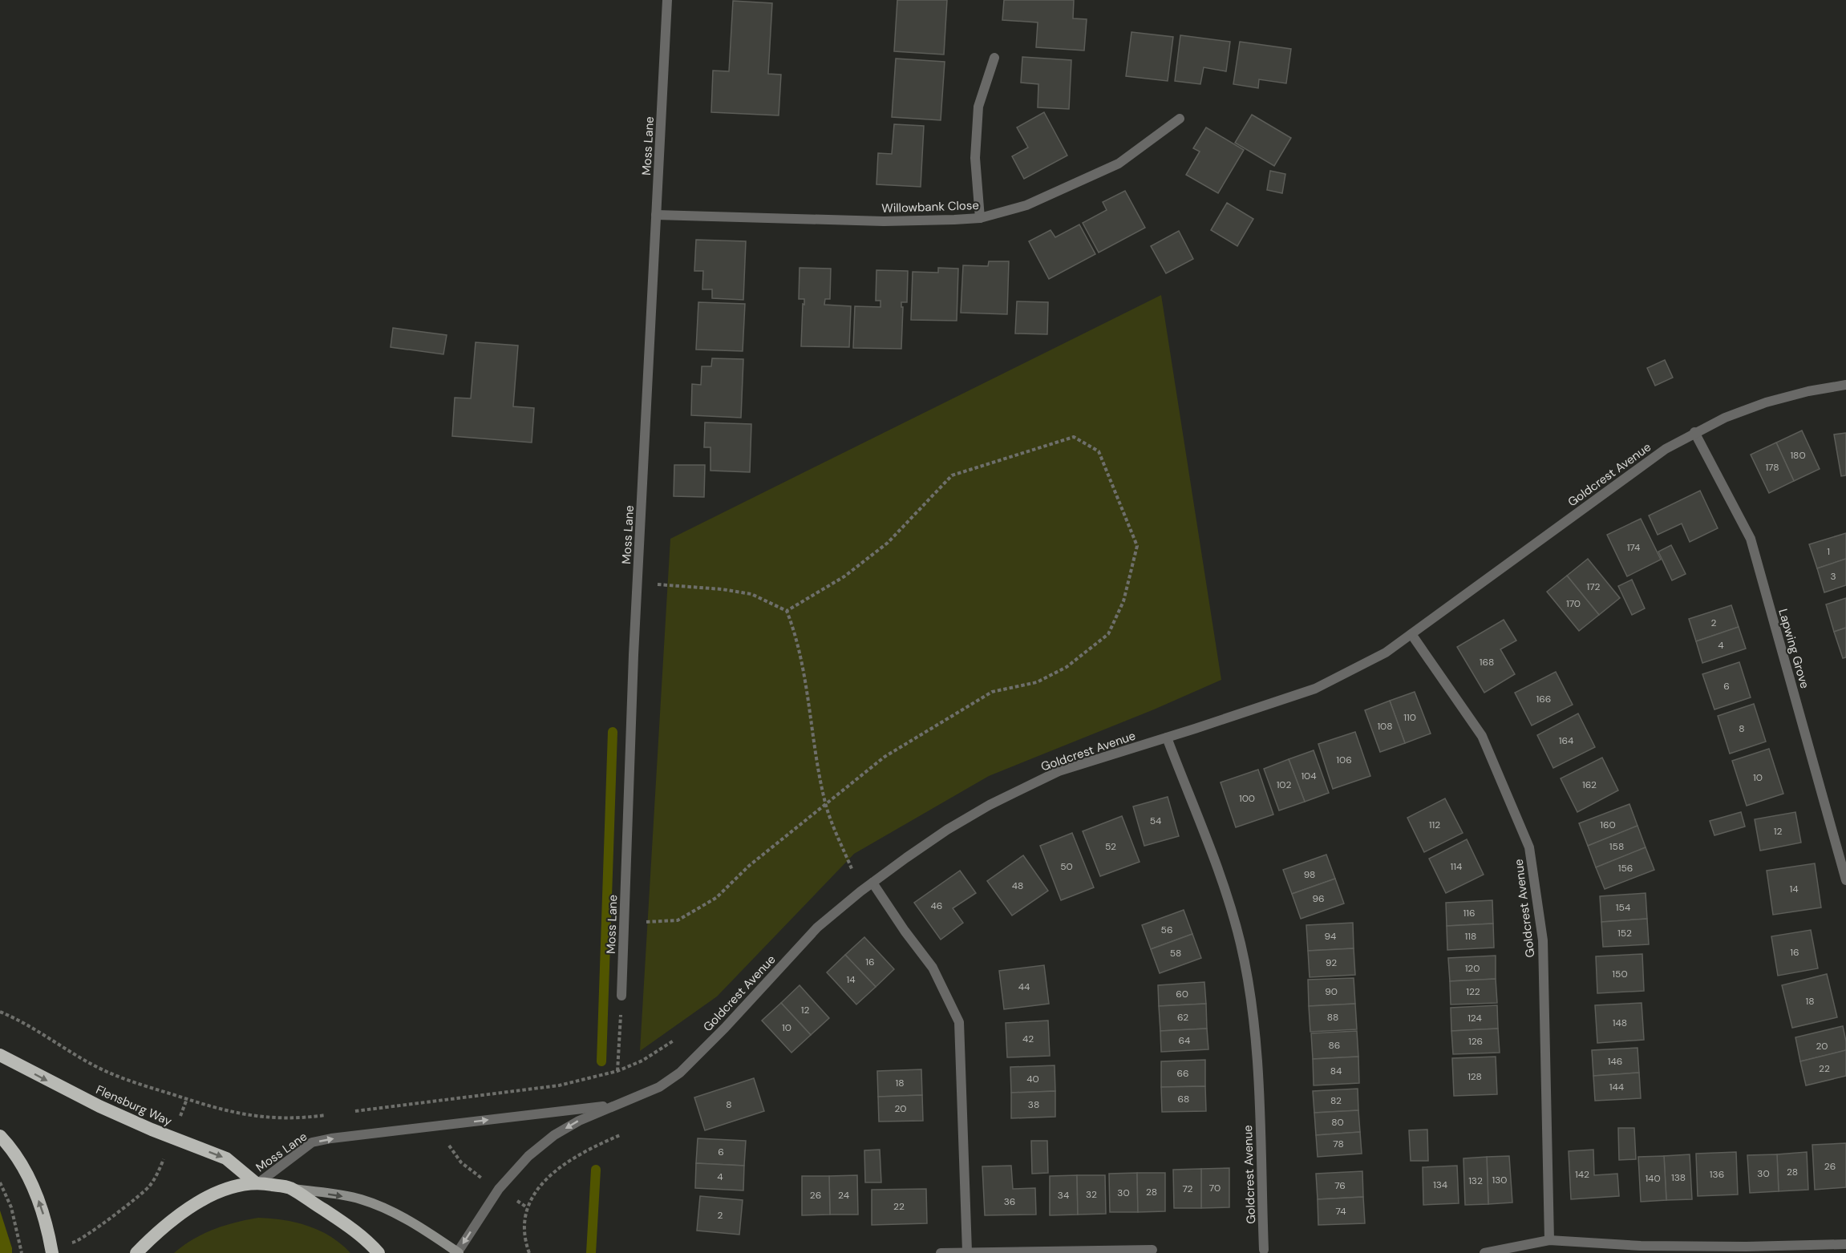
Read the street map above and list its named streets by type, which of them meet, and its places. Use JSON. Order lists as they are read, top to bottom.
{
  "streets": {
    "highway": ["Flensburg Way"],
    "street": [
      "Moss Lane",
      "Willowbank Close",
      "Goldcrest Avenue",
      "Lapwing Grove"
    ]
  },
  "crossings": [
    ["Moss Lane", "Willowbank Close"],
    ["Moss Lane", "Goldcrest Avenue"],
    ["Moss Lane", "Flensburg Way"],
    ["Goldcrest Avenue", "Lapwing Grove"]
  ],
  "one_way": ["Flensburg Way"],
  "house_numbers": [
    "180",
    "178",
    "174",
    "1",
    "3",
    "172",
    "170",
    "2",
    "4",
    "168",
    "6",
    "166",
    "110",
    "108",
    "8",
    "164",
    "106",
    "104",
    "10",
    "102",
    "162",
    "100",
    "54",
    "112",
    "160",
    "12",
    "52",
    "158",
    "50",
    "114",
    "156",
    "98",
    "48",
    "14",
    "96",
    "46",
    "154",
    "116",
    "56",
    "152",
    "94",
    "118",
    "16",
    "58",
    "16",
    "92",
    "120",
    "150",
    "14",
    "44",
    "90",
    "122",
    "60",
    "18",
    "12",
    "62",
    "88",
    "124",
    "148",
    "10",
    "42",
    "64",
    "126",
    "86",
    "20",
    "146",
    "22",
    "84",
    "66",
    "128",
    "40",
    "18",
    "144",
    "68",
    "82",
    "8",
    "38",
    "20",
    "80",
    "78",
    "6",
    "26",
    "28",
    "30",
    "142",
    "136",
    "4",
    "138",
    "140",
    "130",
    "132",
    "134",
    "76",
    "70",
    "72",
    "28",
    "30",
    "32",
    "26",
    "24",
    "34",
    "36",
    "22",
    "74",
    "2"
  ]
}
